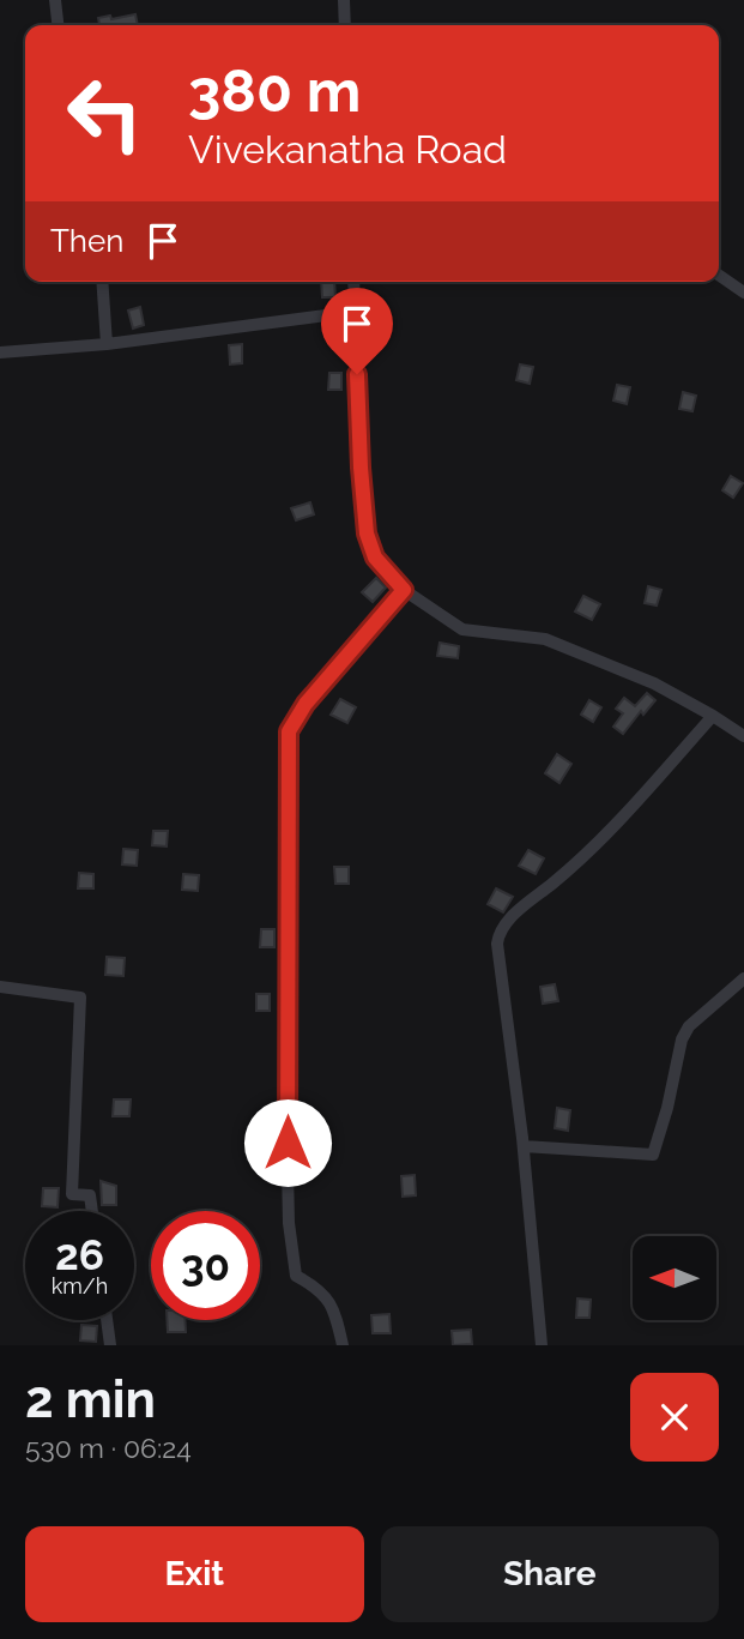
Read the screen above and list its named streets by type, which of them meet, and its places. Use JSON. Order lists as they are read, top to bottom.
{
  "north": "left",
  "page": {
    "turn": ["380 m", "Vivekanatha Road"],
    "then": "Then",
    "speed": "26 km/h",
    "limit": "30",
    "heading": ["2 min", "530 m · 06:24"],
    "buttons": ["Exit", "Share"]
  }
}
